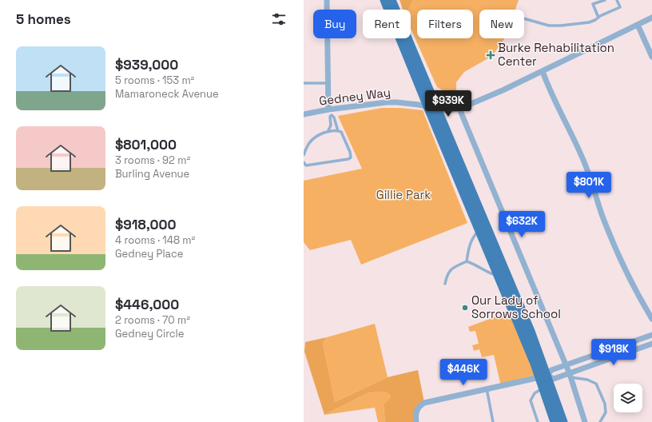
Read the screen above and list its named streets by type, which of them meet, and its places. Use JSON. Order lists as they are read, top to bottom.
{
  "streets": {
    "street": ["Gedney Way"]
  },
  "parks": ["Gillie Park"],
  "places": {
    "health": ["Burke Rehabilitation Center"],
    "other": ["Our Lady of Sorrows School"]
  },
  "page": {
    "heading": "5 homes",
    "chip": [
      "Buy",
      "Rent",
      "Filters",
      "New"
    ],
    "list": [
      {
        "name": "$939,000",
        "note": "5 rooms · 153 m² · Mamaroneck Avenue"
      },
      {
        "name": "$801,000",
        "note": "3 rooms · 92 m² · Burling Avenue"
      },
      {
        "name": "$918,000",
        "note": "4 rooms · 148 m² · Gedney Place"
      },
      {
        "name": "$446,000",
        "note": "2 rooms · 70 m² · Gedney Circle"
      }
    ],
    "price": [
      "$939K",
      "$801K",
      "$632K",
      "$918K",
      "$446K"
    ]
  }
}
